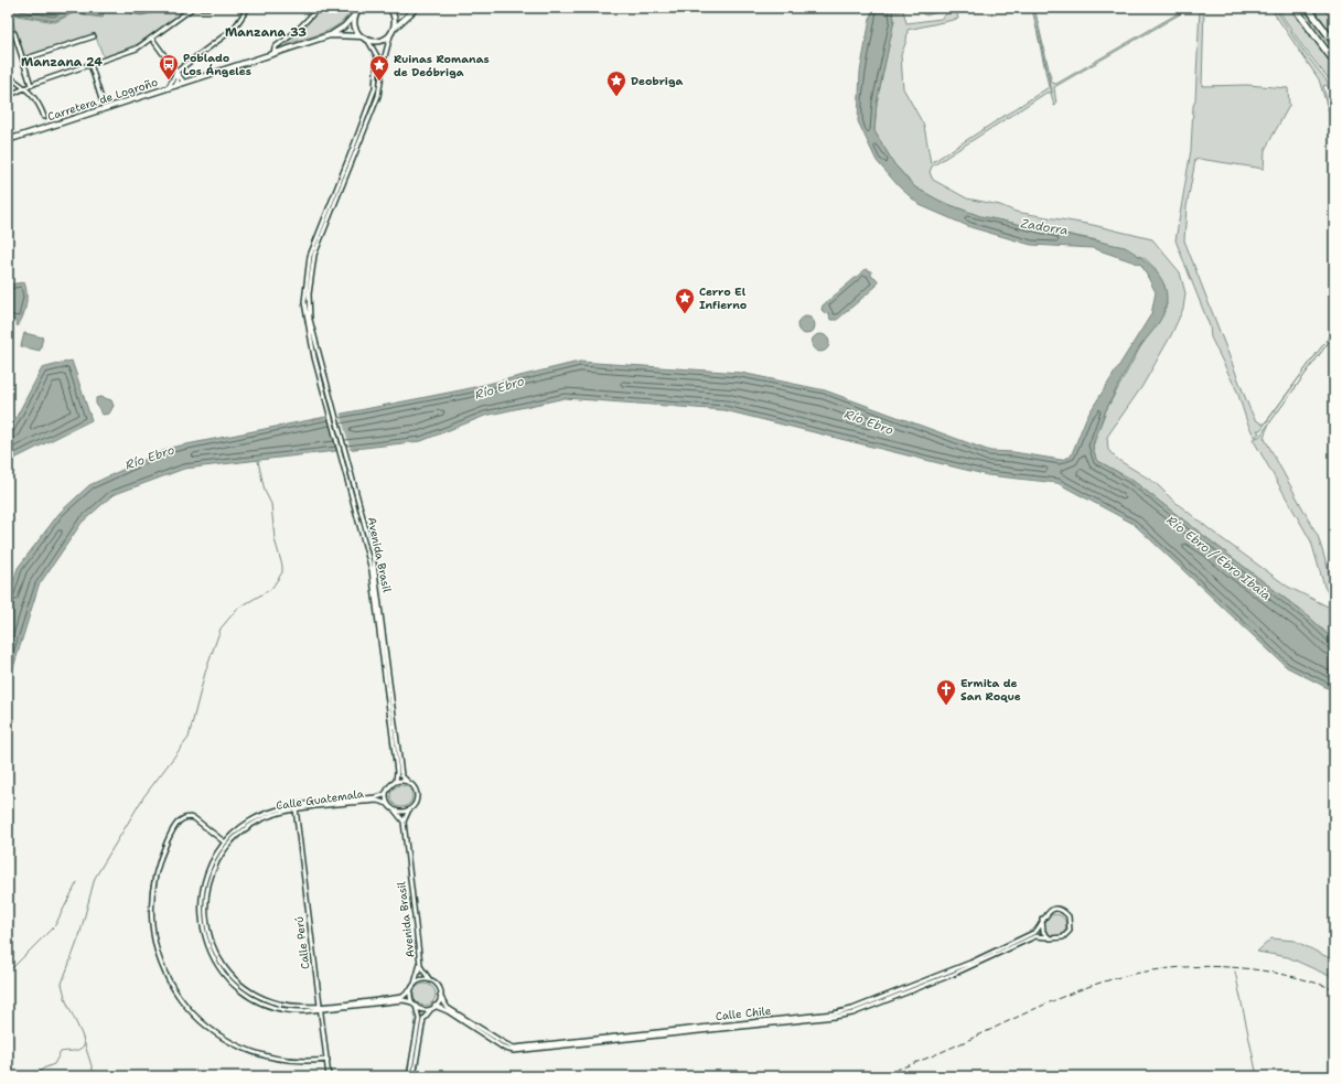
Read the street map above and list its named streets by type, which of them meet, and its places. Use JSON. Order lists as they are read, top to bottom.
{
  "streets": {
    "main road": ["Carretera de Logroño"],
    "street": [
      "Avenida Brasil",
      "Calle Guatemala",
      "Calle Perú",
      "Calle Chile"
    ]
  },
  "crossings": [
    ["Avenida Brasil", "Calle Guatemala"],
    ["Avenida Brasil", "Calle Chile"],
    ["Calle Guatemala", "Calle Perú"],
    ["Calle Guatemala", "Calle Chile"]
  ],
  "districts": ["Manzana 33", "Manzana 24"],
  "water": ["Zadorra", "Río Ebro", "Río Ebro / Ebro Ibaia"],
  "places": {
    "bus stop": ["Poblado Los Ángeles"],
    "place": ["Ruinas Romanas de Deóbriga", "Deobriga", "Cerro El Infierno"],
    "church": ["Ermita de San Roque"]
  }
}
